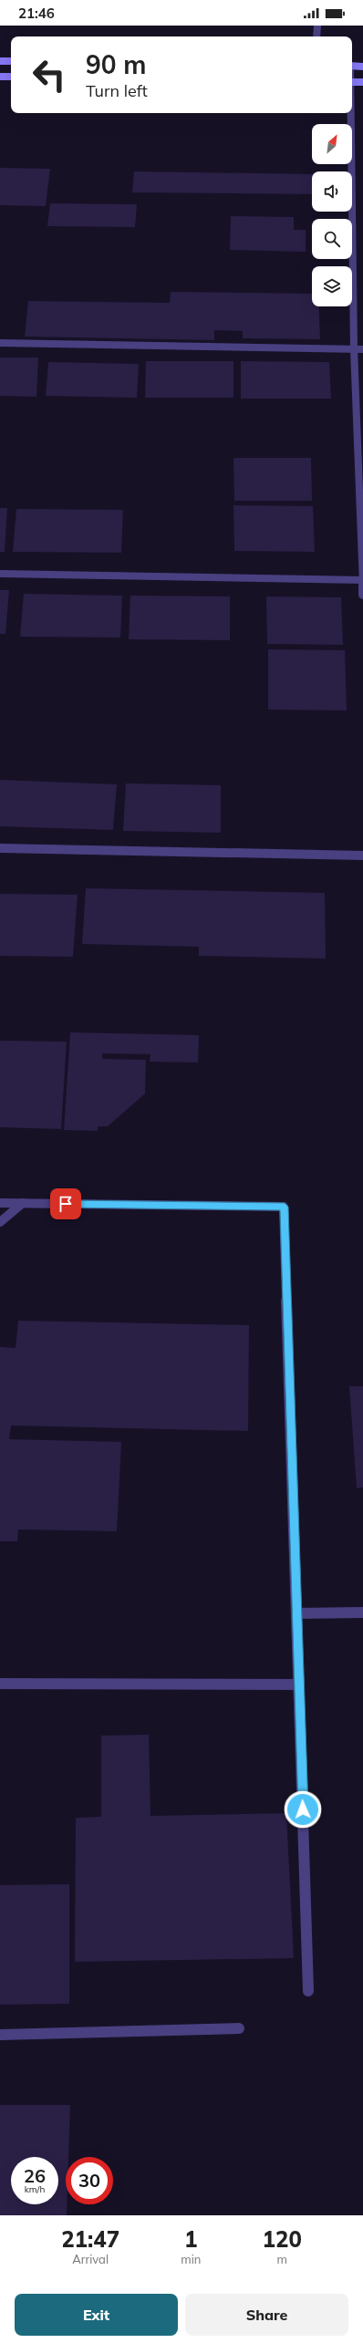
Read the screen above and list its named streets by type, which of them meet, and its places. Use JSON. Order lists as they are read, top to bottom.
{
  "north": "top right",
  "page": {
    "status": "21:46",
    "turn": ["90 m", "Turn left"],
    "speed": "26 km/h",
    "limit": "30",
    "eta": [
      "21:47",
      "Arrival",
      "1",
      "min",
      "120",
      "m"
    ],
    "buttons": ["Exit", "Share"]
  }
}
